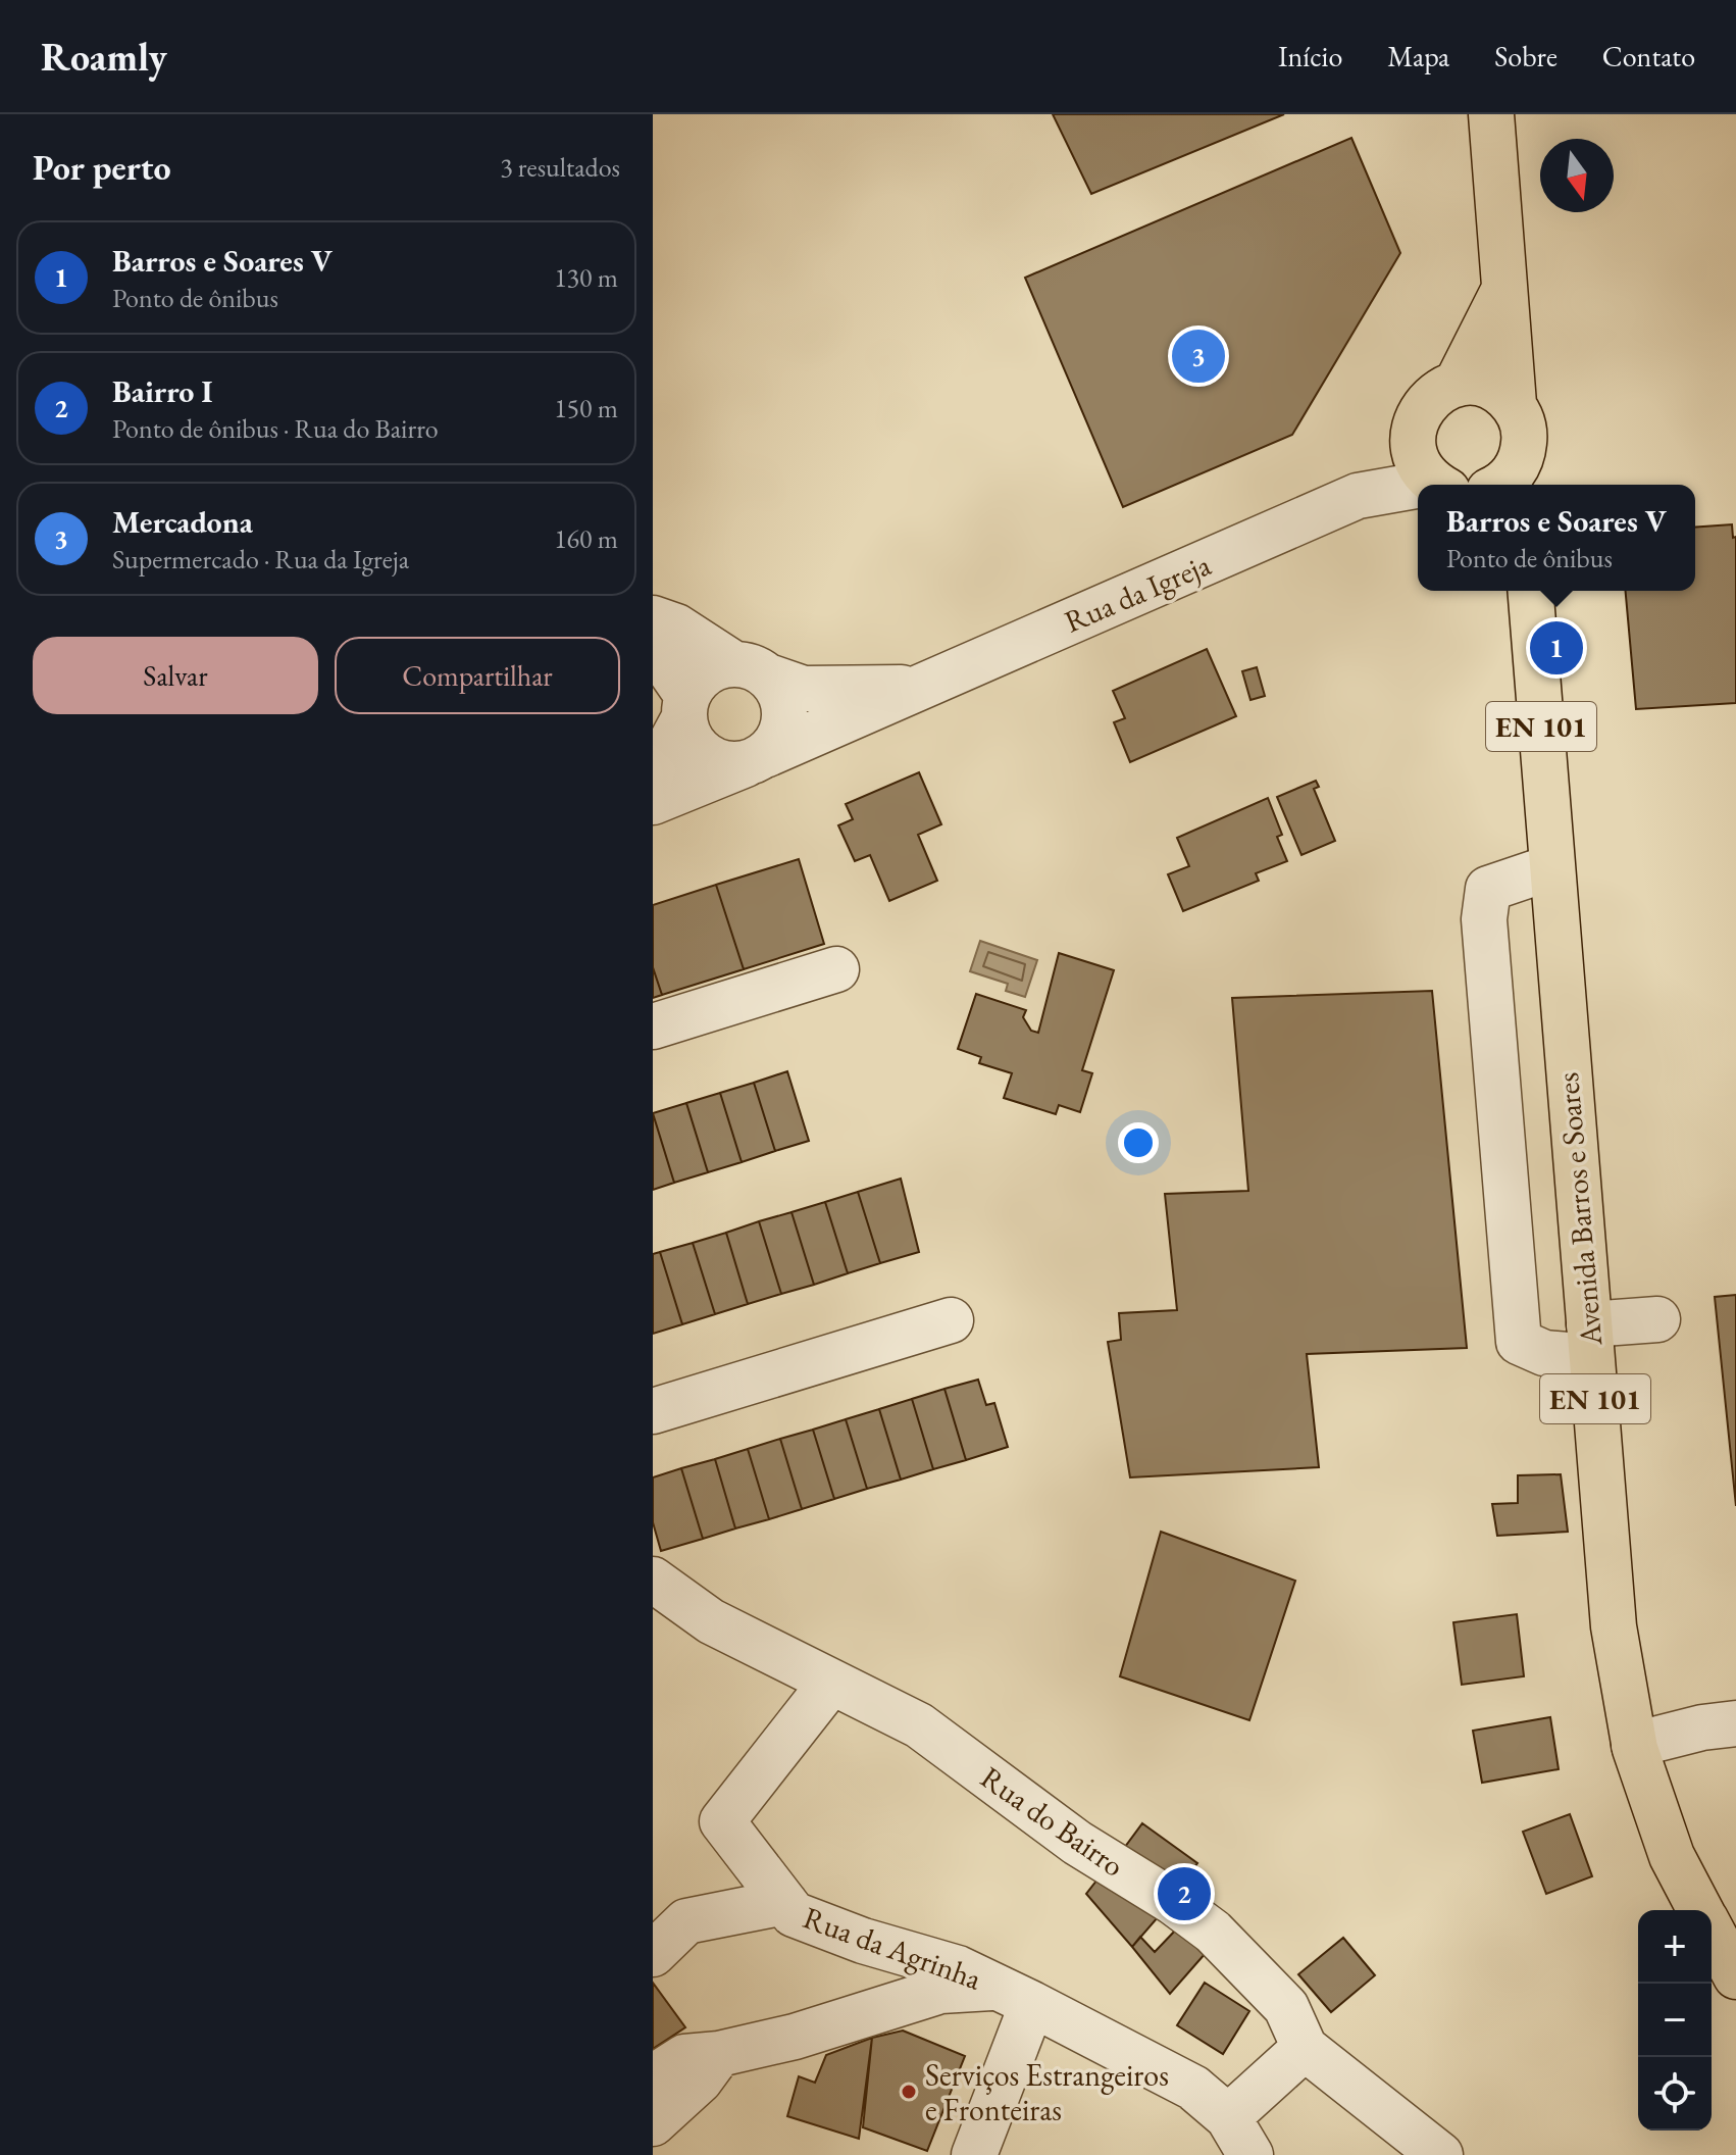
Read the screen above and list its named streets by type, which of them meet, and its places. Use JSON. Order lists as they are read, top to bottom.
{
  "streets": {
    "main road": ["EN 101", "Avenida Barros e Soares"],
    "street": ["Rua da Igreja", "Rua do Bairro", "Rua da Agrinha"]
  },
  "crossings": [
    ["Rua do Bairro", "Rua da Agrinha"]
  ],
  "places": ["Serviços Estrangeiros e Fronteiras"],
  "north": "bottom",
  "page": {
    "header": "Roamly",
    "nav": [
      "Início",
      "Mapa",
      "Sobre",
      "Contato"
    ],
    "heading": ["Por perto", "3 resultados"],
    "list": [
      {
        "mark": "1",
        "name": "Barros e Soares V",
        "note": "Ponto de ônibus",
        "value": "130 m"
      },
      {
        "mark": "2",
        "name": "Bairro I",
        "note": "Ponto de ônibus · Rua do Bairro",
        "value": "150 m"
      },
      {
        "mark": "3",
        "name": "Mercadona",
        "note": "Supermercado · Rua da Igreja",
        "value": "160 m"
      }
    ],
    "pins": ["3", "1", "2"],
    "popup": ["Barros e Soares V", "Ponto de ônibus"],
    "buttons": ["Salvar", "Compartilhar"],
    "map_buttons": ["+", "−"]
  }
}
